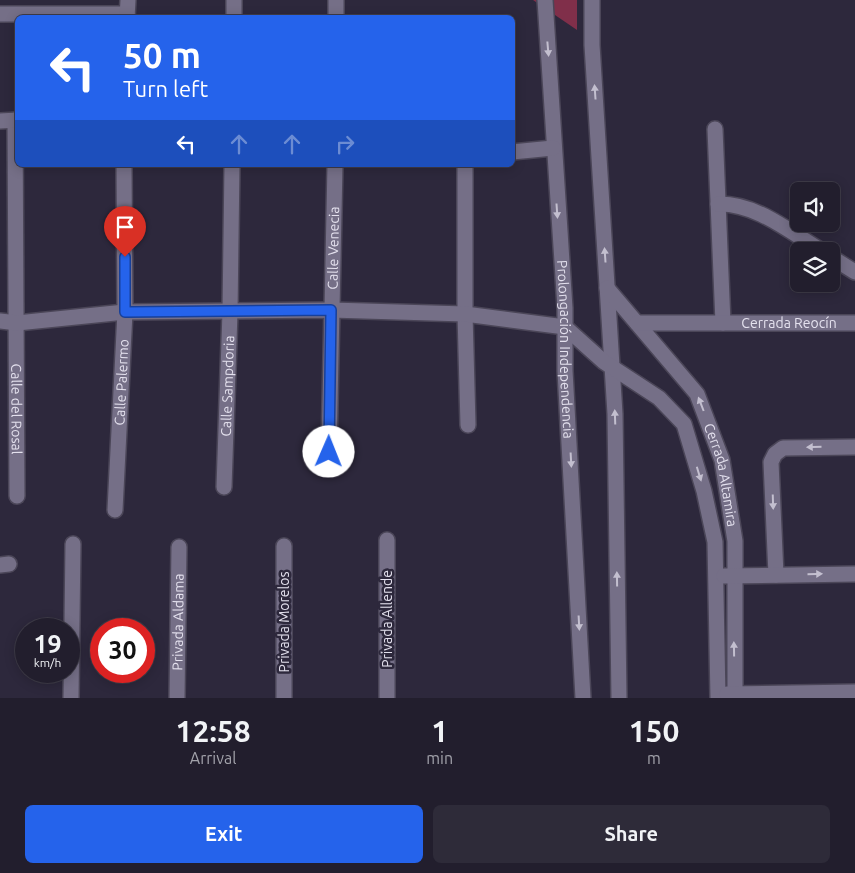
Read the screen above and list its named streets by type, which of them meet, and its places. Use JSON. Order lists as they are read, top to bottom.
{
  "streets": {
    "street": [
      "Calle Venecia",
      "Cerrada Reocín",
      "Prolongación Independencia",
      "Calle Palermo",
      "Calle Sampdoria",
      "Calle del Rosal",
      "Cerrada Altamira",
      "Privada Allende",
      "Privada Aldama",
      "Privada Morelos"
    ]
  },
  "crossings": [
    ["Cerrada Reocín", "Cerrada Altamira"],
    ["Prolongación Independencia", "Cerrada Altamira"]
  ],
  "page": {
    "turn": ["50 m", "Turn left"],
    "speed": "19 km/h",
    "limit": "30",
    "eta": [
      "12:58",
      "Arrival",
      "1",
      "min",
      "150",
      "m"
    ],
    "buttons": ["Exit", "Share"]
  }
}
